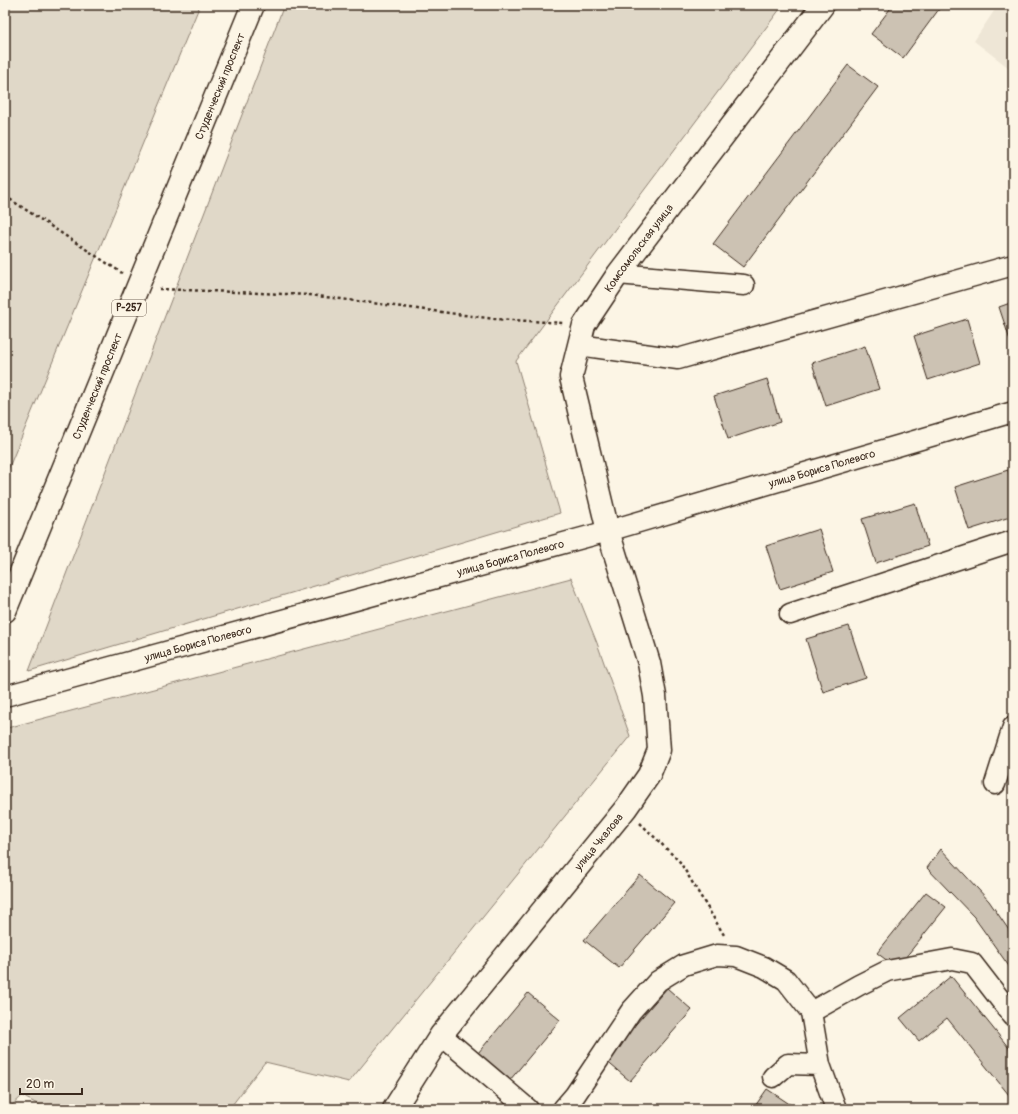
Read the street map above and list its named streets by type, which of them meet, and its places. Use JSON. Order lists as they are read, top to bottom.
{
  "streets": {
    "main road": [
      "Студенческий проспект",
      "Комсомольская улица",
      "Р-257",
      "улица Чкалова"
    ],
    "street": ["улица Бориса Полевого"]
  },
  "crossings": [
    ["Комсомольская улица", "улица Бориса Полевого"],
    ["Комсомольская улица", "улица Чкалова"],
    ["улица Бориса Полевого", "улица Чкалова"]
  ],
  "scale_bar": "20 m"
}
